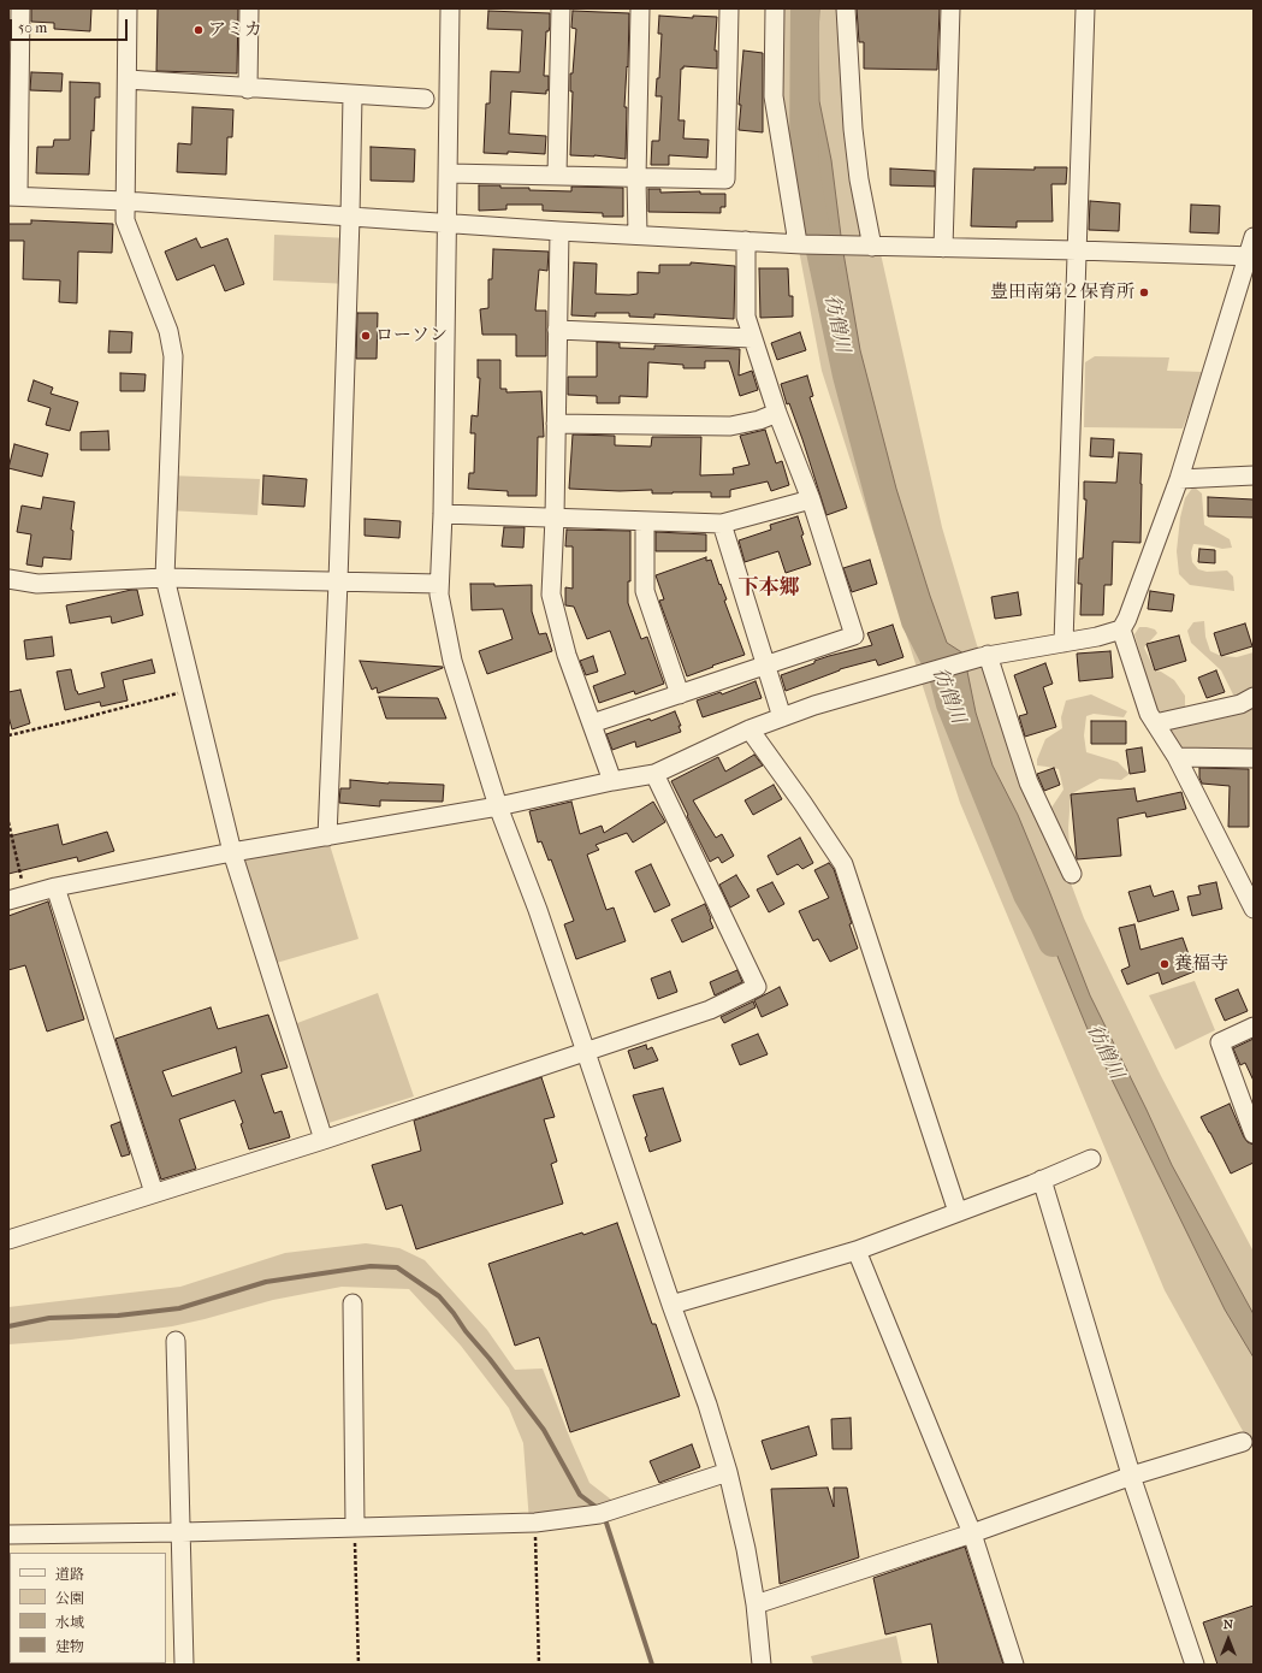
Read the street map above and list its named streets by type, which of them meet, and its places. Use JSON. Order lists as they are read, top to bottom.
{
  "districts": ["下本郷"],
  "water": ["彷僧川"],
  "places": [
    "アミカ",
    "豊田南第２保育所",
    "ローソン",
    "養福寺"
  ],
  "legend": [
    "道路",
    "公園",
    "水域",
    "建物"
  ],
  "scale_bar": "50 m",
  "north": "top"
}
